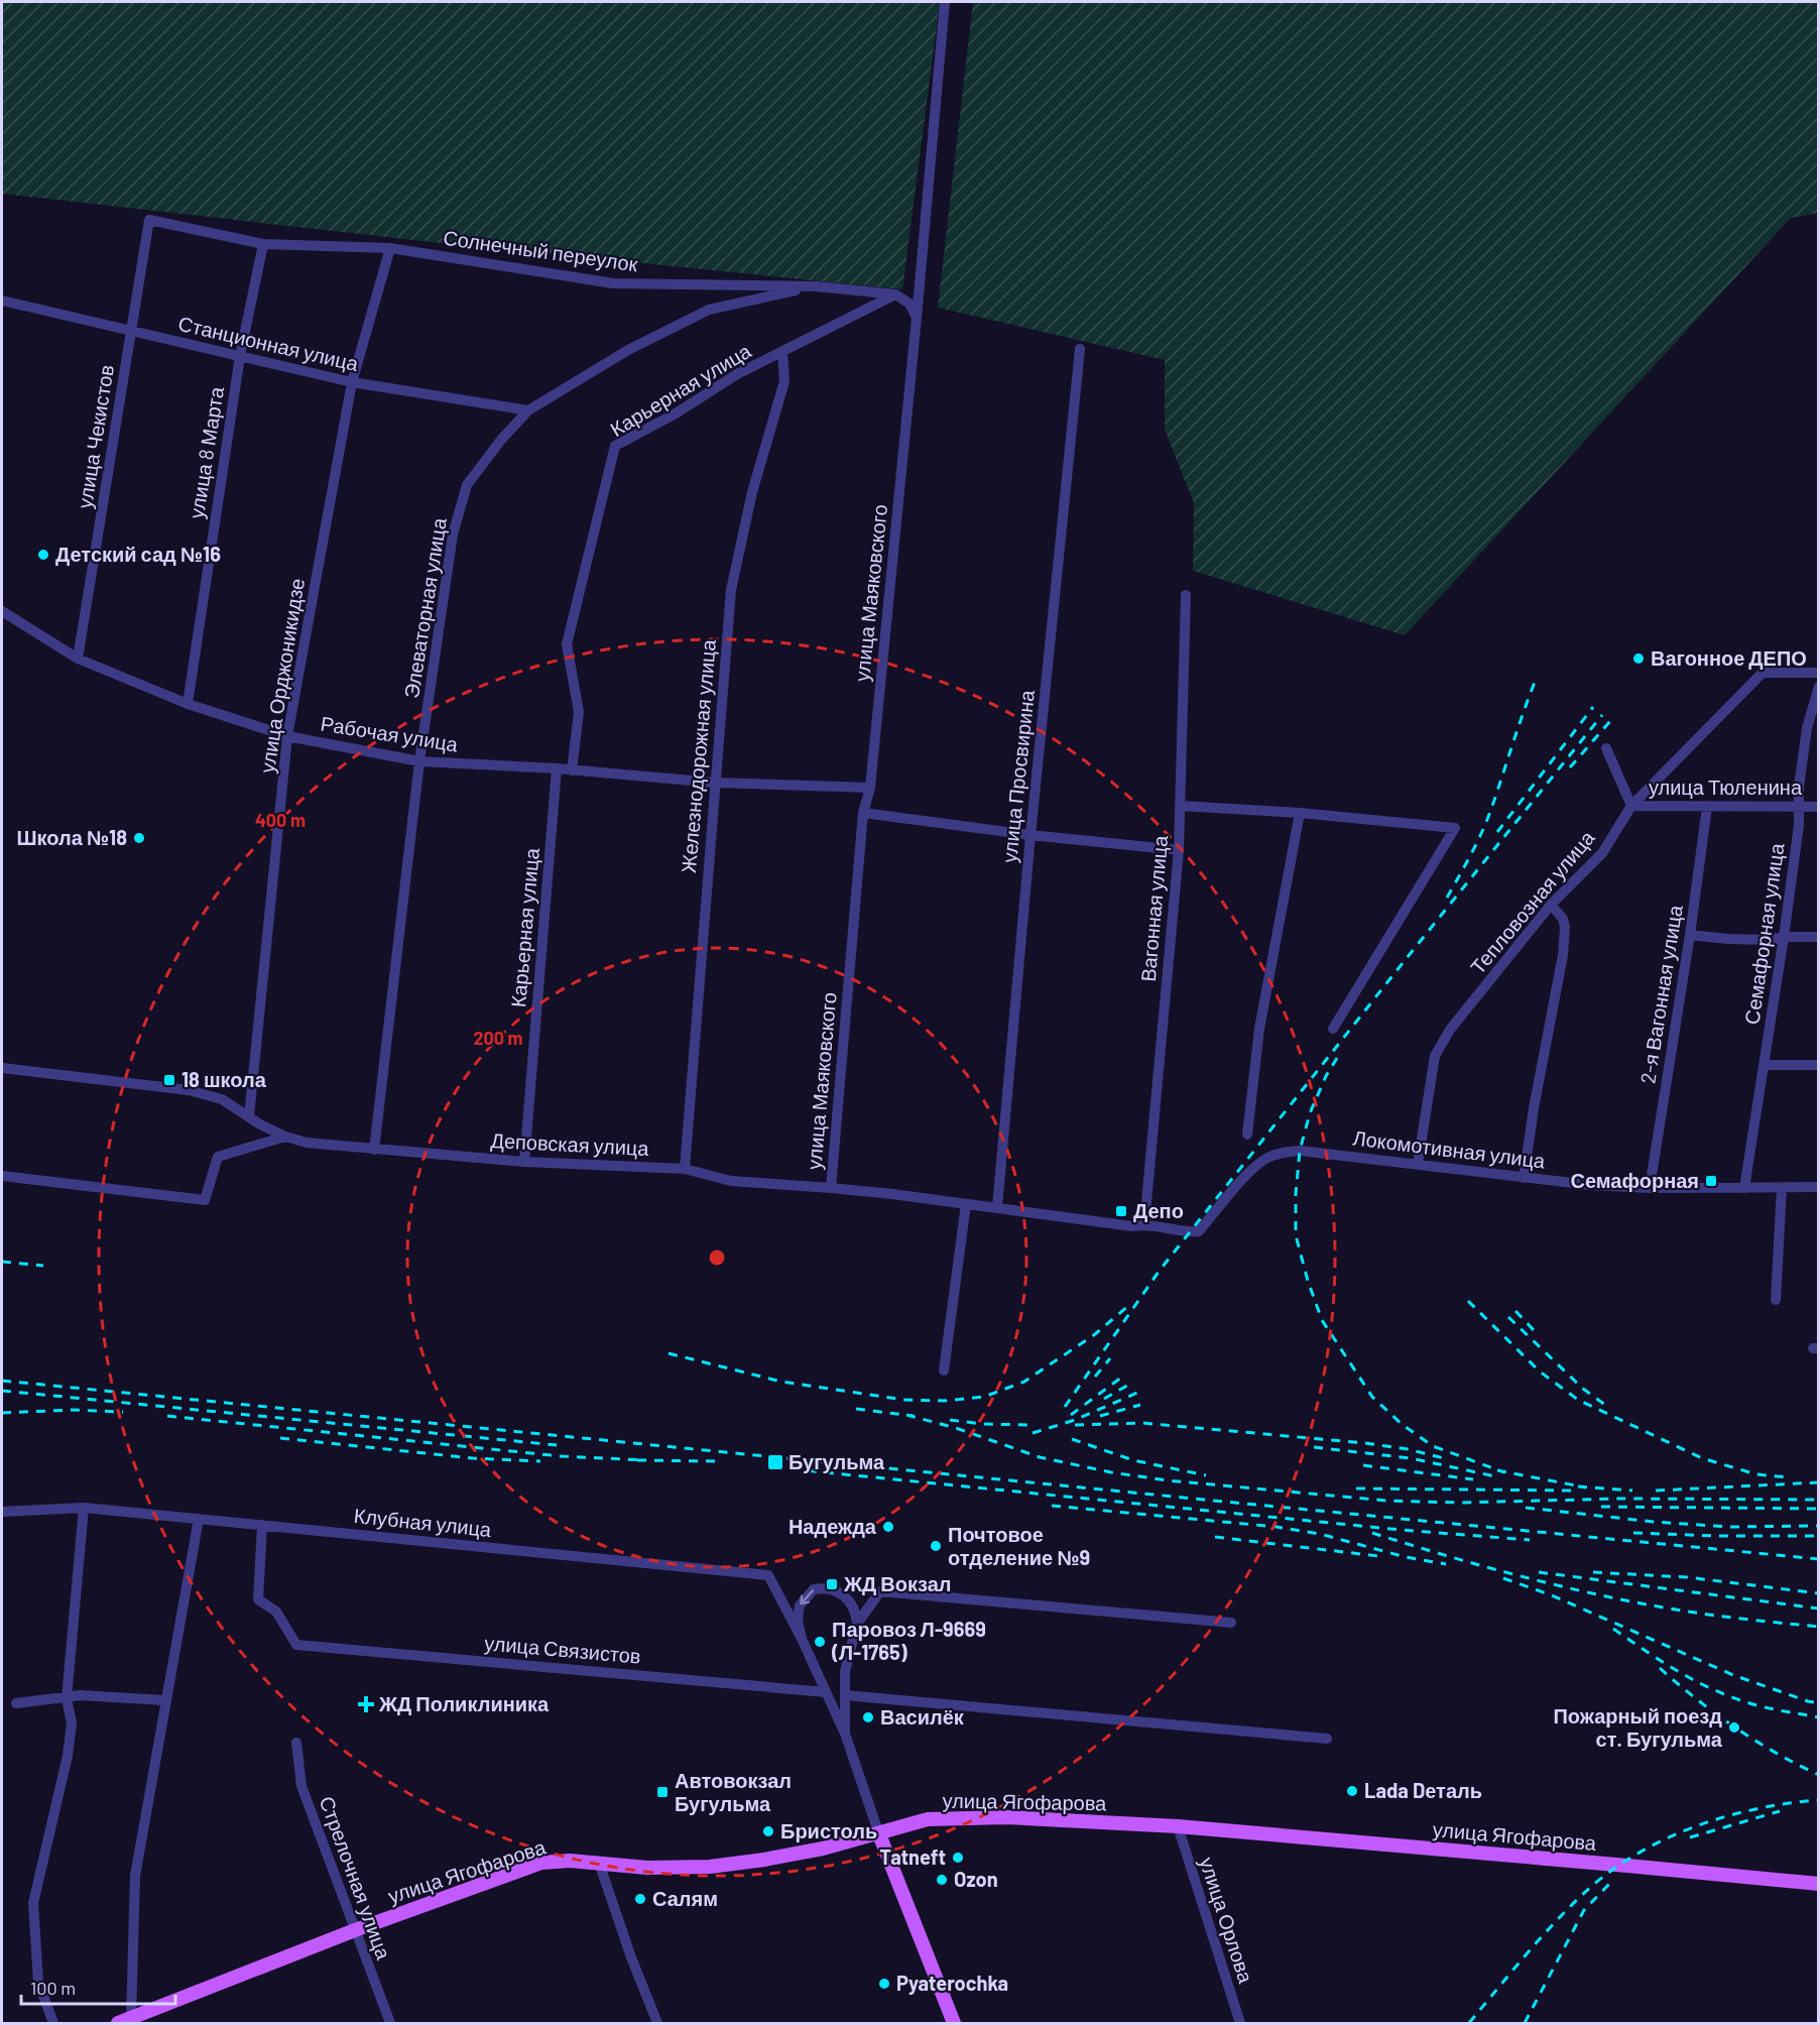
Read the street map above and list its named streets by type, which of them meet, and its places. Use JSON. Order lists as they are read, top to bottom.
{
  "streets": {
    "main road": ["улица Ягофарова"],
    "street": [
      "Солнечный переулок",
      "Станционная улица",
      "Карьерная улица",
      "улица Чекистов",
      "улица 8 Марта",
      "улица Маяковского",
      "Элеваторная улица",
      "улица Орджоникидзе",
      "Рабочая улица",
      "Железнодорожная улица",
      "улица Просвирина",
      "улица Тюленина",
      "Тепловозная улица",
      "Вагонная улица",
      "Семафорная улица",
      "2-я Вагонная улица",
      "Деповская улица",
      "Локомотивная улица",
      "Клубная улица",
      "улица Связистов",
      "Стрелочная улица",
      "улица Орлова"
    ]
  },
  "crossings": [
    ["Солнечный переулок", "Карьерная улица"],
    ["Солнечный переулок", "улица Чекистов"],
    ["Солнечный переулок", "улица 8 Марта"],
    ["Солнечный переулок", "Элеваторная улица"],
    ["Солнечный переулок", "улица Орджоникидзе"],
    ["Станционная улица", "улица Чекистов"],
    ["Станционная улица", "улица 8 Марта"],
    ["Станционная улица", "Элеваторная улица"],
    ["Станционная улица", "улица Орджоникидзе"],
    ["Карьерная улица", "Рабочая улица"],
    ["Карьерная улица", "Железнодорожная улица"],
    ["Карьерная улица", "Деповская улица"],
    ["улица Чекистов", "Рабочая улица"],
    ["улица 8 Марта", "Рабочая улица"],
    ["улица Маяковского", "Рабочая улица"],
    ["улица Маяковского", "Деповская улица"],
    ["Элеваторная улица", "Рабочая улица"],
    ["Элеваторная улица", "Деповская улица"],
    ["улица Орджоникидзе", "Рабочая улица"],
    ["улица Орджоникидзе", "Деповская улица"],
    ["Рабочая улица", "Железнодорожная улица"],
    ["Железнодорожная улица", "Деповская улица"],
    ["улица Просвирина", "Деповская улица"],
    ["улица Тюленина", "Тепловозная улица"],
    ["улица Тюленина", "Семафорная улица"],
    ["улица Тюленина", "2-я Вагонная улица"],
    ["Тепловозная улица", "Локомотивная улица"],
    ["Вагонная улица", "Деповская улица"],
    ["Вагонная улица", "Локомотивная улица"],
    ["Семафорная улица", "Локомотивная улица"],
    ["2-я Вагонная улица", "Локомотивная улица"],
    ["Деповская улица", "Локомотивная улица"],
    ["Клубная улица", "улица Связистов"],
    ["улица Ягофарова", "Стрелочная улица"],
    ["улица Ягофарова", "улица Орлова"]
  ],
  "places": {
    "other": [
      "Детский сад №16",
      "Вагонное ДЕПО",
      "Школа №18",
      "Надежда",
      "Почтовое отделение №9",
      "Паровоз Л-9669 (Л-1765)",
      "Василёк",
      "Пожарный поезд ст. Бугульма",
      "Lada Dеталь",
      "Бристоль",
      "Tatneft",
      "Ozon",
      "Салям",
      "Pyaterochka"
    ],
    "transit": [
      "18 школа",
      "Семафорная",
      "Депо",
      "Бугульма",
      "ЖД Вокзал",
      "Автовокзал Бугульма"
    ],
    "health": ["ЖД Поликлиника"]
  },
  "scale_bar": "100 m",
  "rings": ["400 m", "200 m"]
}
